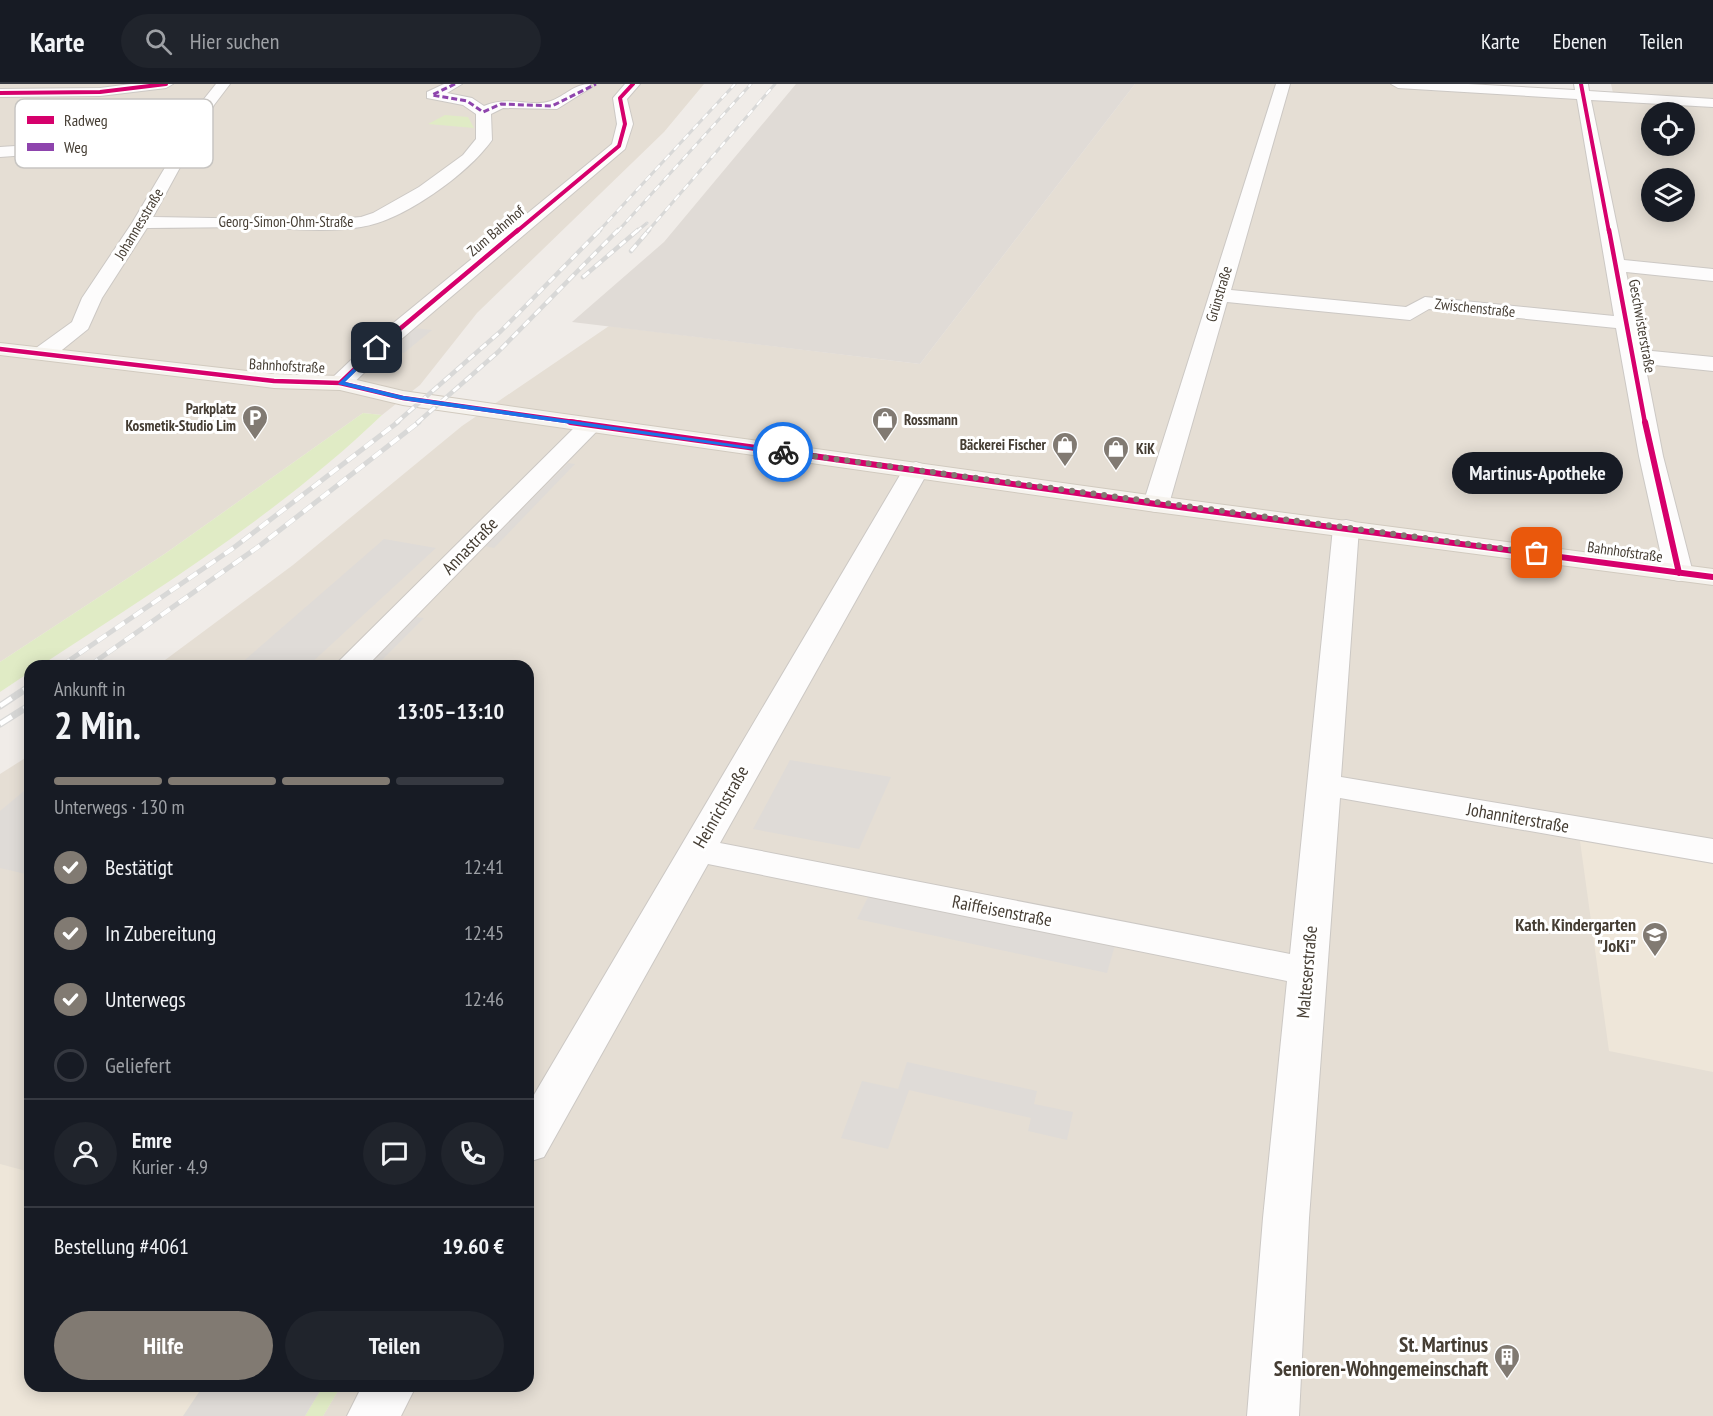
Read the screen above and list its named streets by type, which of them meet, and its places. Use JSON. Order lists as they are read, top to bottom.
{
  "streets": {
    "street": [
      "Georg-Simon-Ohm-Straße",
      "Johannesstraße",
      "Zum Bahnhof",
      "Grünstraße",
      "Zwischenstraße",
      "Geschwisterstraße",
      "Bahnhofstraße",
      "Annastraße",
      "Heinrichstraße",
      "Johanniterstraße",
      "Raiffeisenstraße",
      "Malteserstraße"
    ]
  },
  "crossings": [
    ["Georg-Simon-Ohm-Straße", "Johannesstraße"],
    ["Johannesstraße", "Bahnhofstraße"],
    ["Zum Bahnhof", "Bahnhofstraße"],
    ["Grünstraße", "Zwischenstraße"],
    ["Grünstraße", "Bahnhofstraße"],
    ["Zwischenstraße", "Geschwisterstraße"],
    ["Geschwisterstraße", "Bahnhofstraße"],
    ["Bahnhofstraße", "Annastraße"],
    ["Bahnhofstraße", "Heinrichstraße"],
    ["Bahnhofstraße", "Malteserstraße"],
    ["Heinrichstraße", "Raiffeisenstraße"],
    ["Johanniterstraße", "Malteserstraße"],
    ["Raiffeisenstraße", "Malteserstraße"]
  ],
  "places": {
    "parking": ["Parkplatz Kosmetik-Studio Lim"],
    "shop": ["Rossmann", "Bäckerei Fischer", "KiK"],
    "other": ["Martinus-Apotheke"],
    "school or university": ["Kath. Kindergarten \"JoKi\""],
    "building": ["St. Martinus Senioren-Wohngemeinschaft"]
  },
  "legend": ["Radweg", "Weg"],
  "page": {
    "header": "Karte",
    "search": "Hier suchen",
    "nav": ["Karte", "Ebenen", "Teilen"],
    "bubble": "Martinus-Apotheke",
    "heading": ["2 Min.", "Ankunft in", "13:05–13:10"],
    "panel": [
      "Emre",
      "Kurier · 4.9",
      "Bestellung #4061",
      "19.60 €"
    ],
    "bar": "Unterwegs · 130 m",
    "list": [
      ["Bestätigt", "12:41"],
      ["In Zubereitung", "12:45"],
      ["Unterwegs", "12:46"],
      "Geliefert"
    ],
    "buttons": ["Hilfe", "Teilen"]
  }
}
